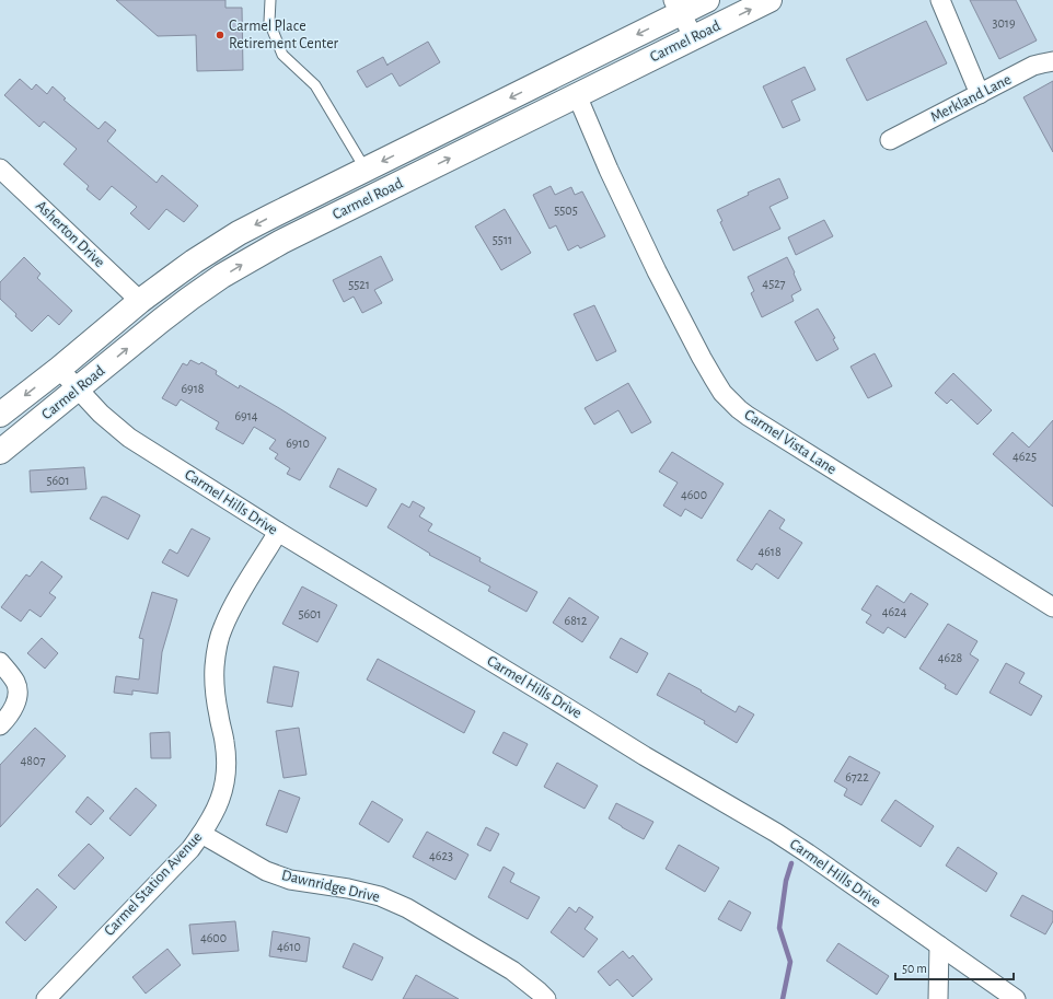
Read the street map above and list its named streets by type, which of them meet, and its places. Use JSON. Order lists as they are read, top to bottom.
{
  "streets": {
    "main road": ["Carmel Road"],
    "street": [
      "Merkland Lane",
      "Asherton Drive",
      "Carmel Vista Lane",
      "Carmel Hills Drive",
      "Carmel Station Avenue",
      "Dawnridge Drive"
    ]
  },
  "crossings": [
    ["Carmel Road", "Asherton Drive"],
    ["Carmel Road", "Carmel Vista Lane"],
    ["Carmel Road", "Carmel Hills Drive"],
    ["Carmel Hills Drive", "Carmel Station Avenue"],
    ["Carmel Station Avenue", "Dawnridge Drive"]
  ],
  "places": ["Carmel Place Retirement Center"],
  "house_numbers": [
    "3019",
    "5505",
    "5511",
    "4527",
    "5521",
    "6918",
    "6914",
    "6910",
    "4625",
    "5601",
    "4600",
    "4618",
    "4624",
    "5601",
    "6812",
    "4628",
    "4807",
    "6722",
    "4623",
    "4600",
    "4610"
  ],
  "scale_bar": "50 m"
}
